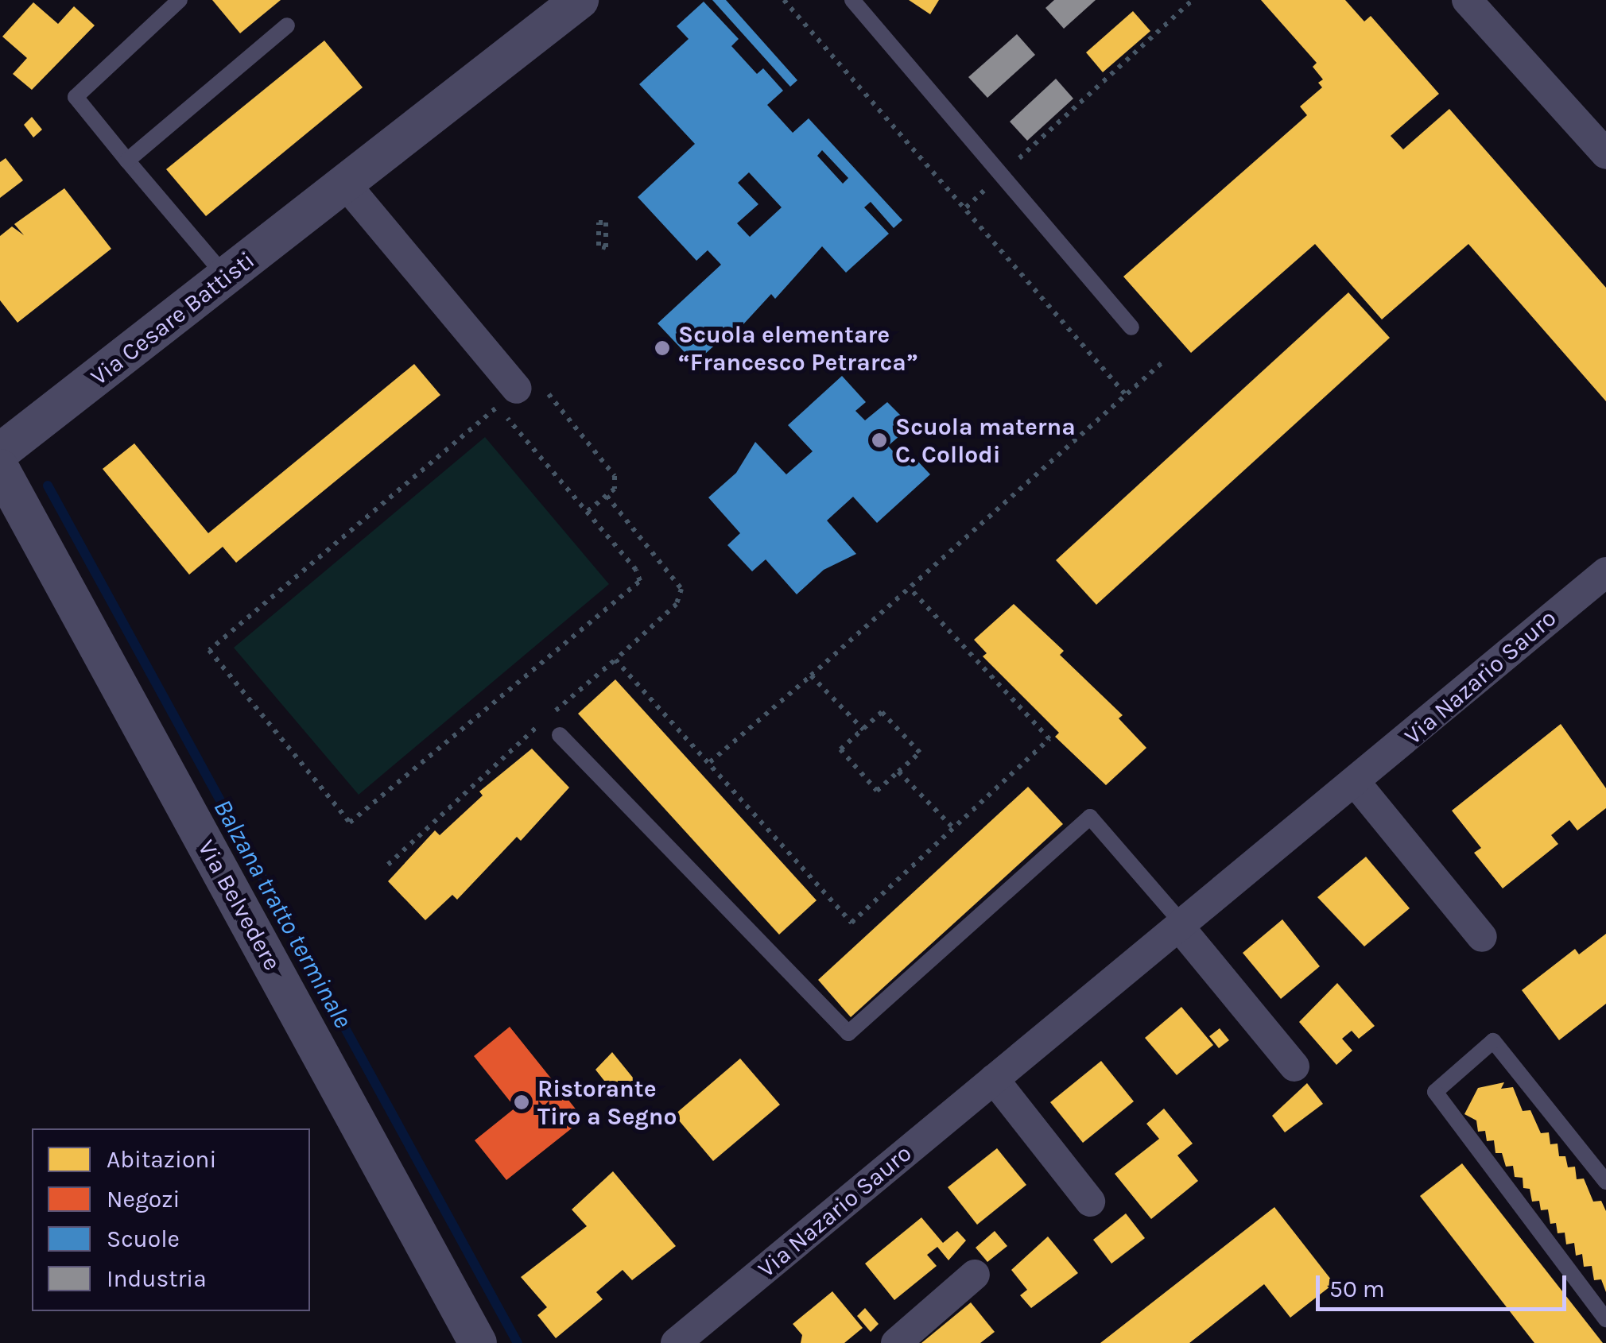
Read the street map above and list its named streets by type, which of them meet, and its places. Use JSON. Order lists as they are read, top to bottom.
{
  "streets": {
    "street": ["Via Cesare Battisti", "Via Nazario Sauro", "Via Belvedere"]
  },
  "water": ["Balzana tratto terminale"],
  "places": ["Scuola elementare “Francesco Petrarca”", "Scuola materna C. Collodi", "Ristorante Tiro a Segno"],
  "legend": [
    "Abitazioni",
    "Negozi",
    "Scuole",
    "Industria"
  ],
  "scale_bar": "50 m"
}
